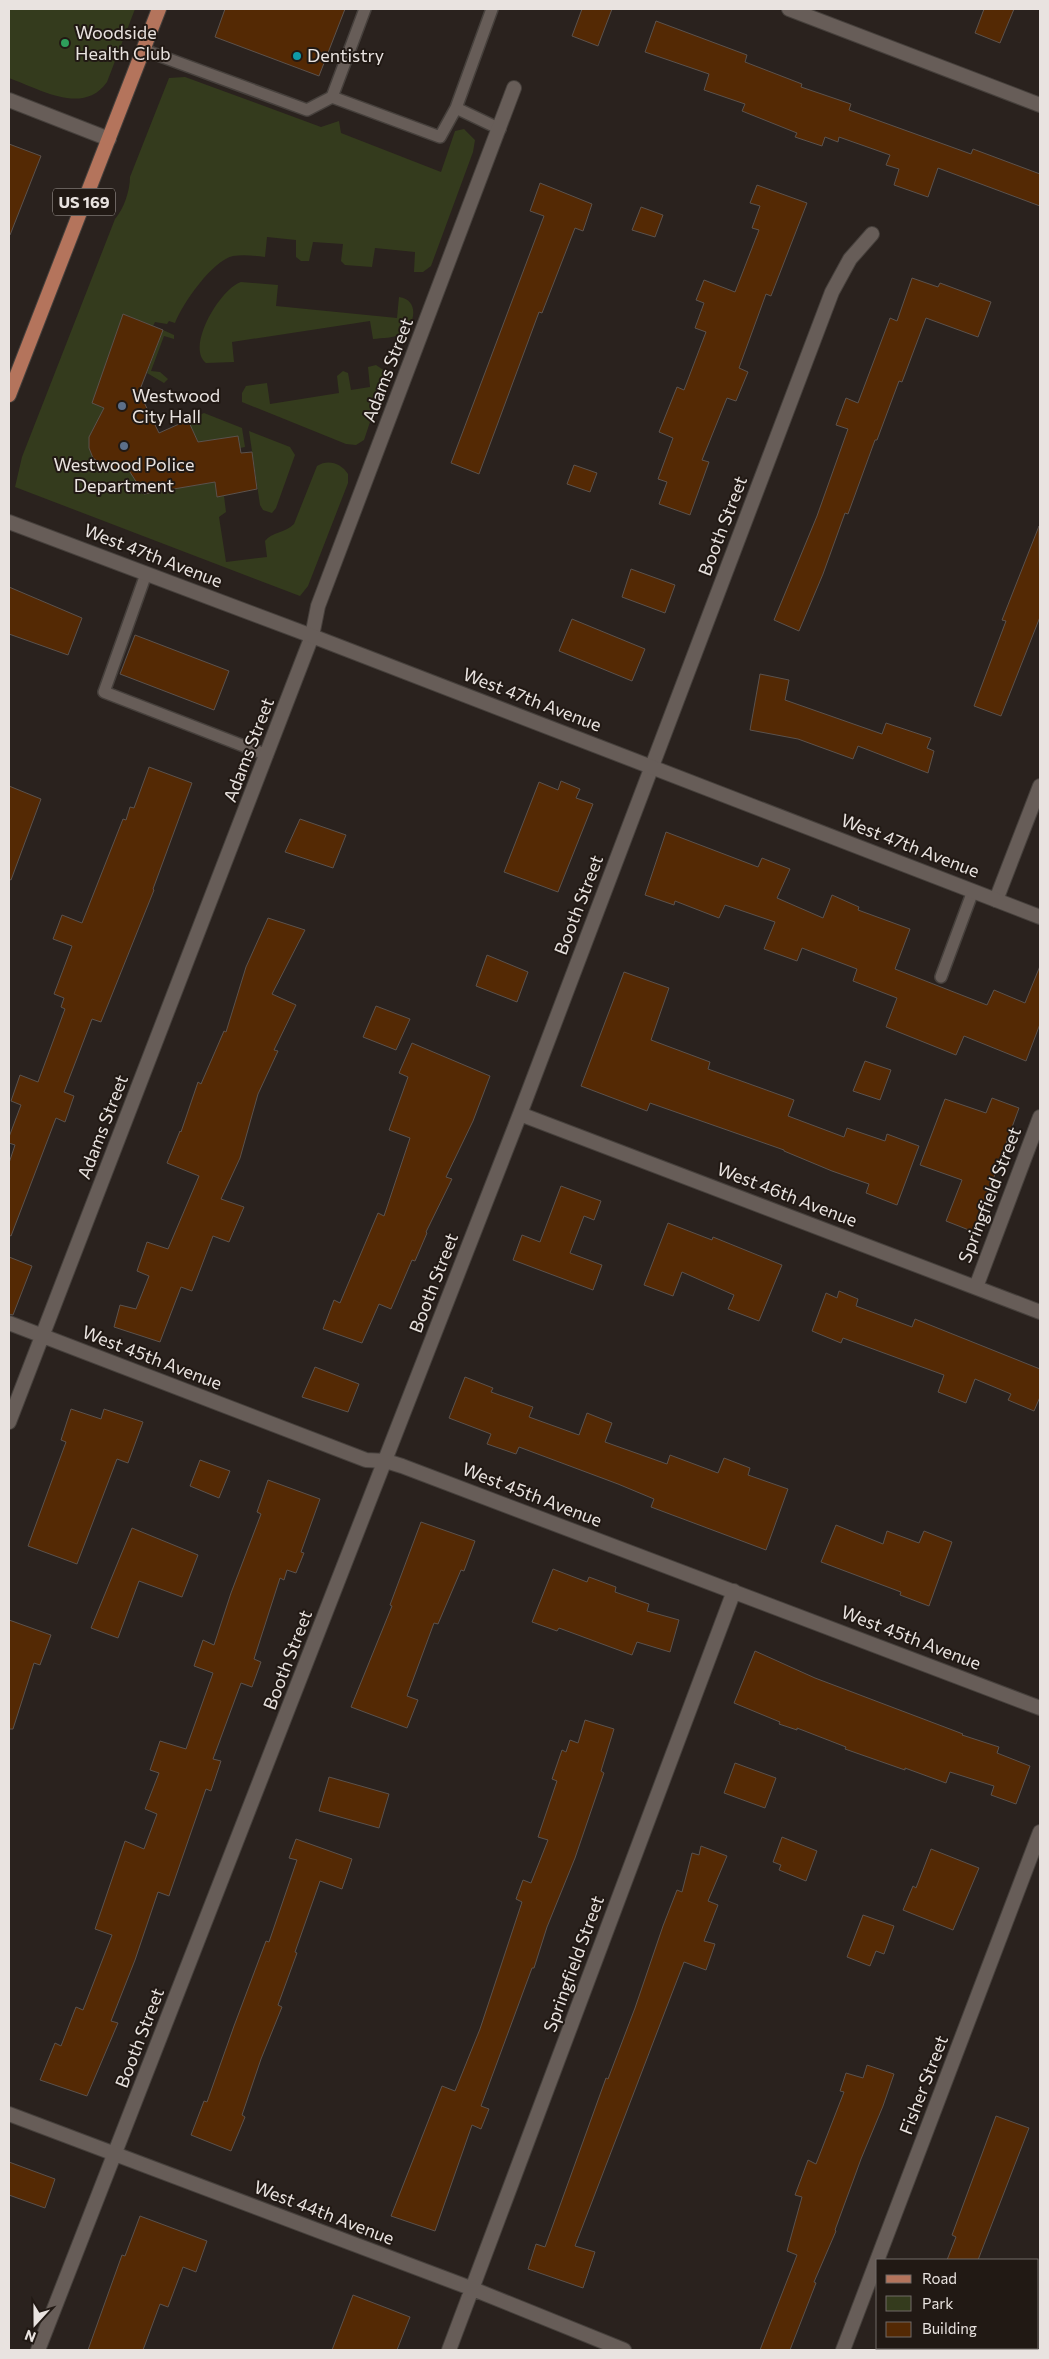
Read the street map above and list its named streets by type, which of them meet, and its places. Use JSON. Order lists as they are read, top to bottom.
{
  "streets": {
    "main road": ["US 169"],
    "street": [
      "Adams Street",
      "Booth Street",
      "West 47th Avenue",
      "West 46th Avenue",
      "Springfield Street",
      "West 45th Avenue",
      "Fisher Street",
      "West 44th Avenue"
    ]
  },
  "crossings": [
    ["Adams Street", "West 47th Avenue"],
    ["Adams Street", "West 45th Avenue"],
    ["Booth Street", "West 47th Avenue"],
    ["Booth Street", "West 46th Avenue"],
    ["Booth Street", "West 45th Avenue"],
    ["Booth Street", "West 44th Avenue"],
    ["West 46th Avenue", "Springfield Street"],
    ["Springfield Street", "West 45th Avenue"],
    ["Springfield Street", "West 44th Avenue"]
  ],
  "places": [
    "Woodside Health Club",
    "Dentistry",
    "Westwood City Hall",
    "Westwood Police Department"
  ],
  "legend": ["Road", "Park", "Building"],
  "north": "bottom"
}
